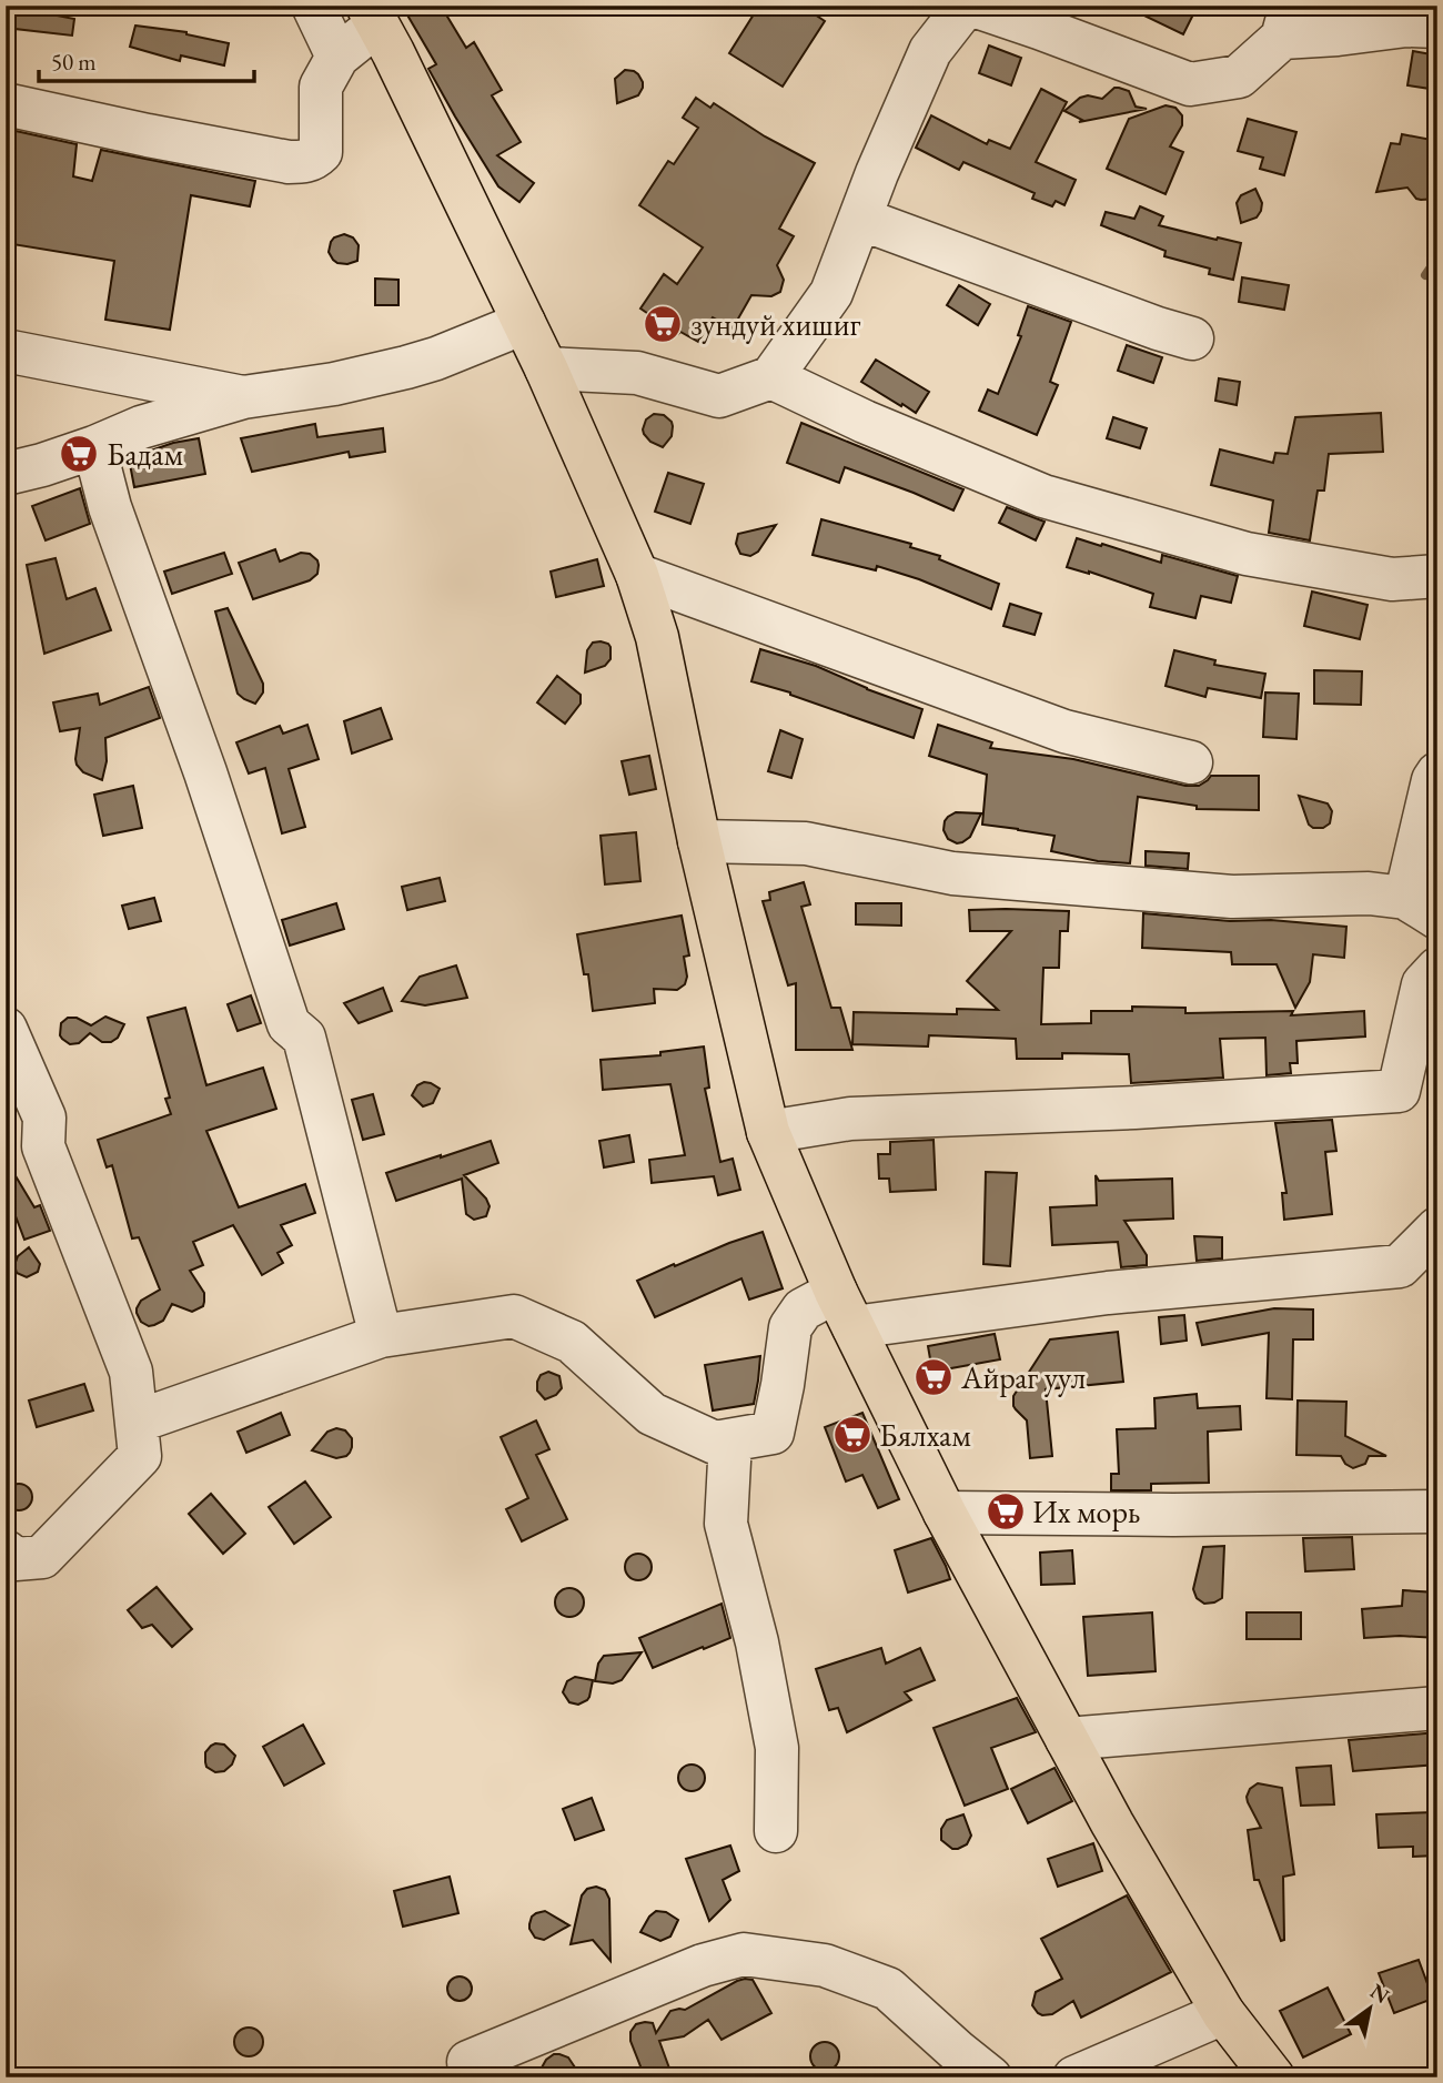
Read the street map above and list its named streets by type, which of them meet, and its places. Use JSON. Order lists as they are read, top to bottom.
{
  "places": {
    "supermarket": [
      "зундуй хишиг",
      "Бадам",
      "Айраг уул",
      "Бялхам",
      "Их морь"
    ]
  },
  "scale_bar": "50 m",
  "north": "top right"
}
